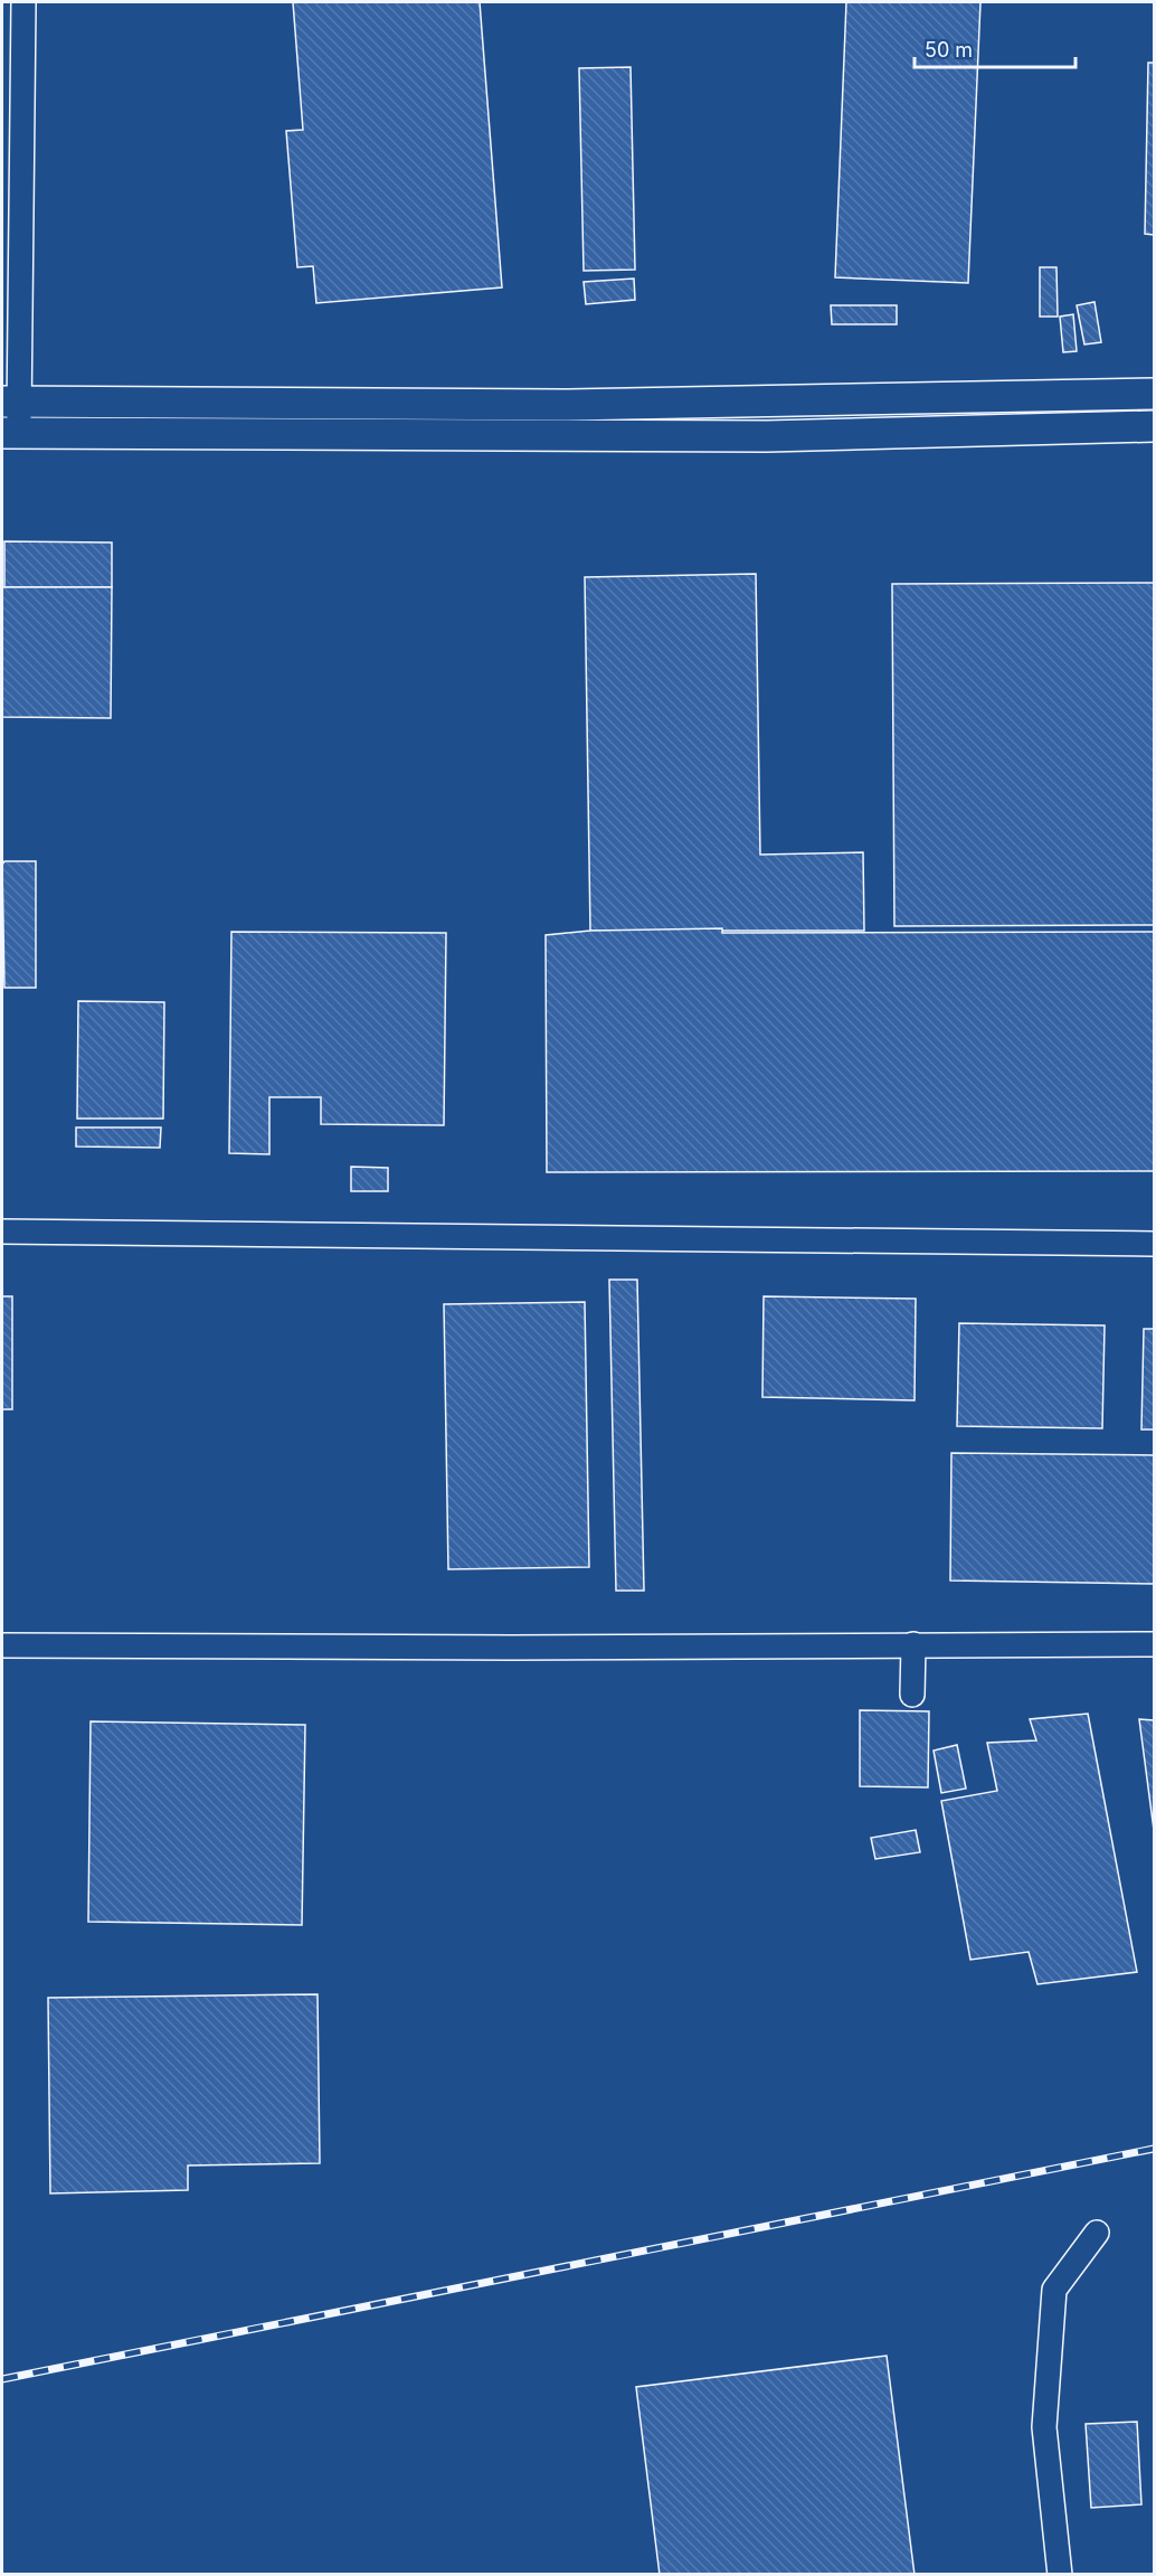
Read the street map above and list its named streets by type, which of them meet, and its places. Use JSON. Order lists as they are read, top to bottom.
{
  "scale_bar": "50 m"
}
